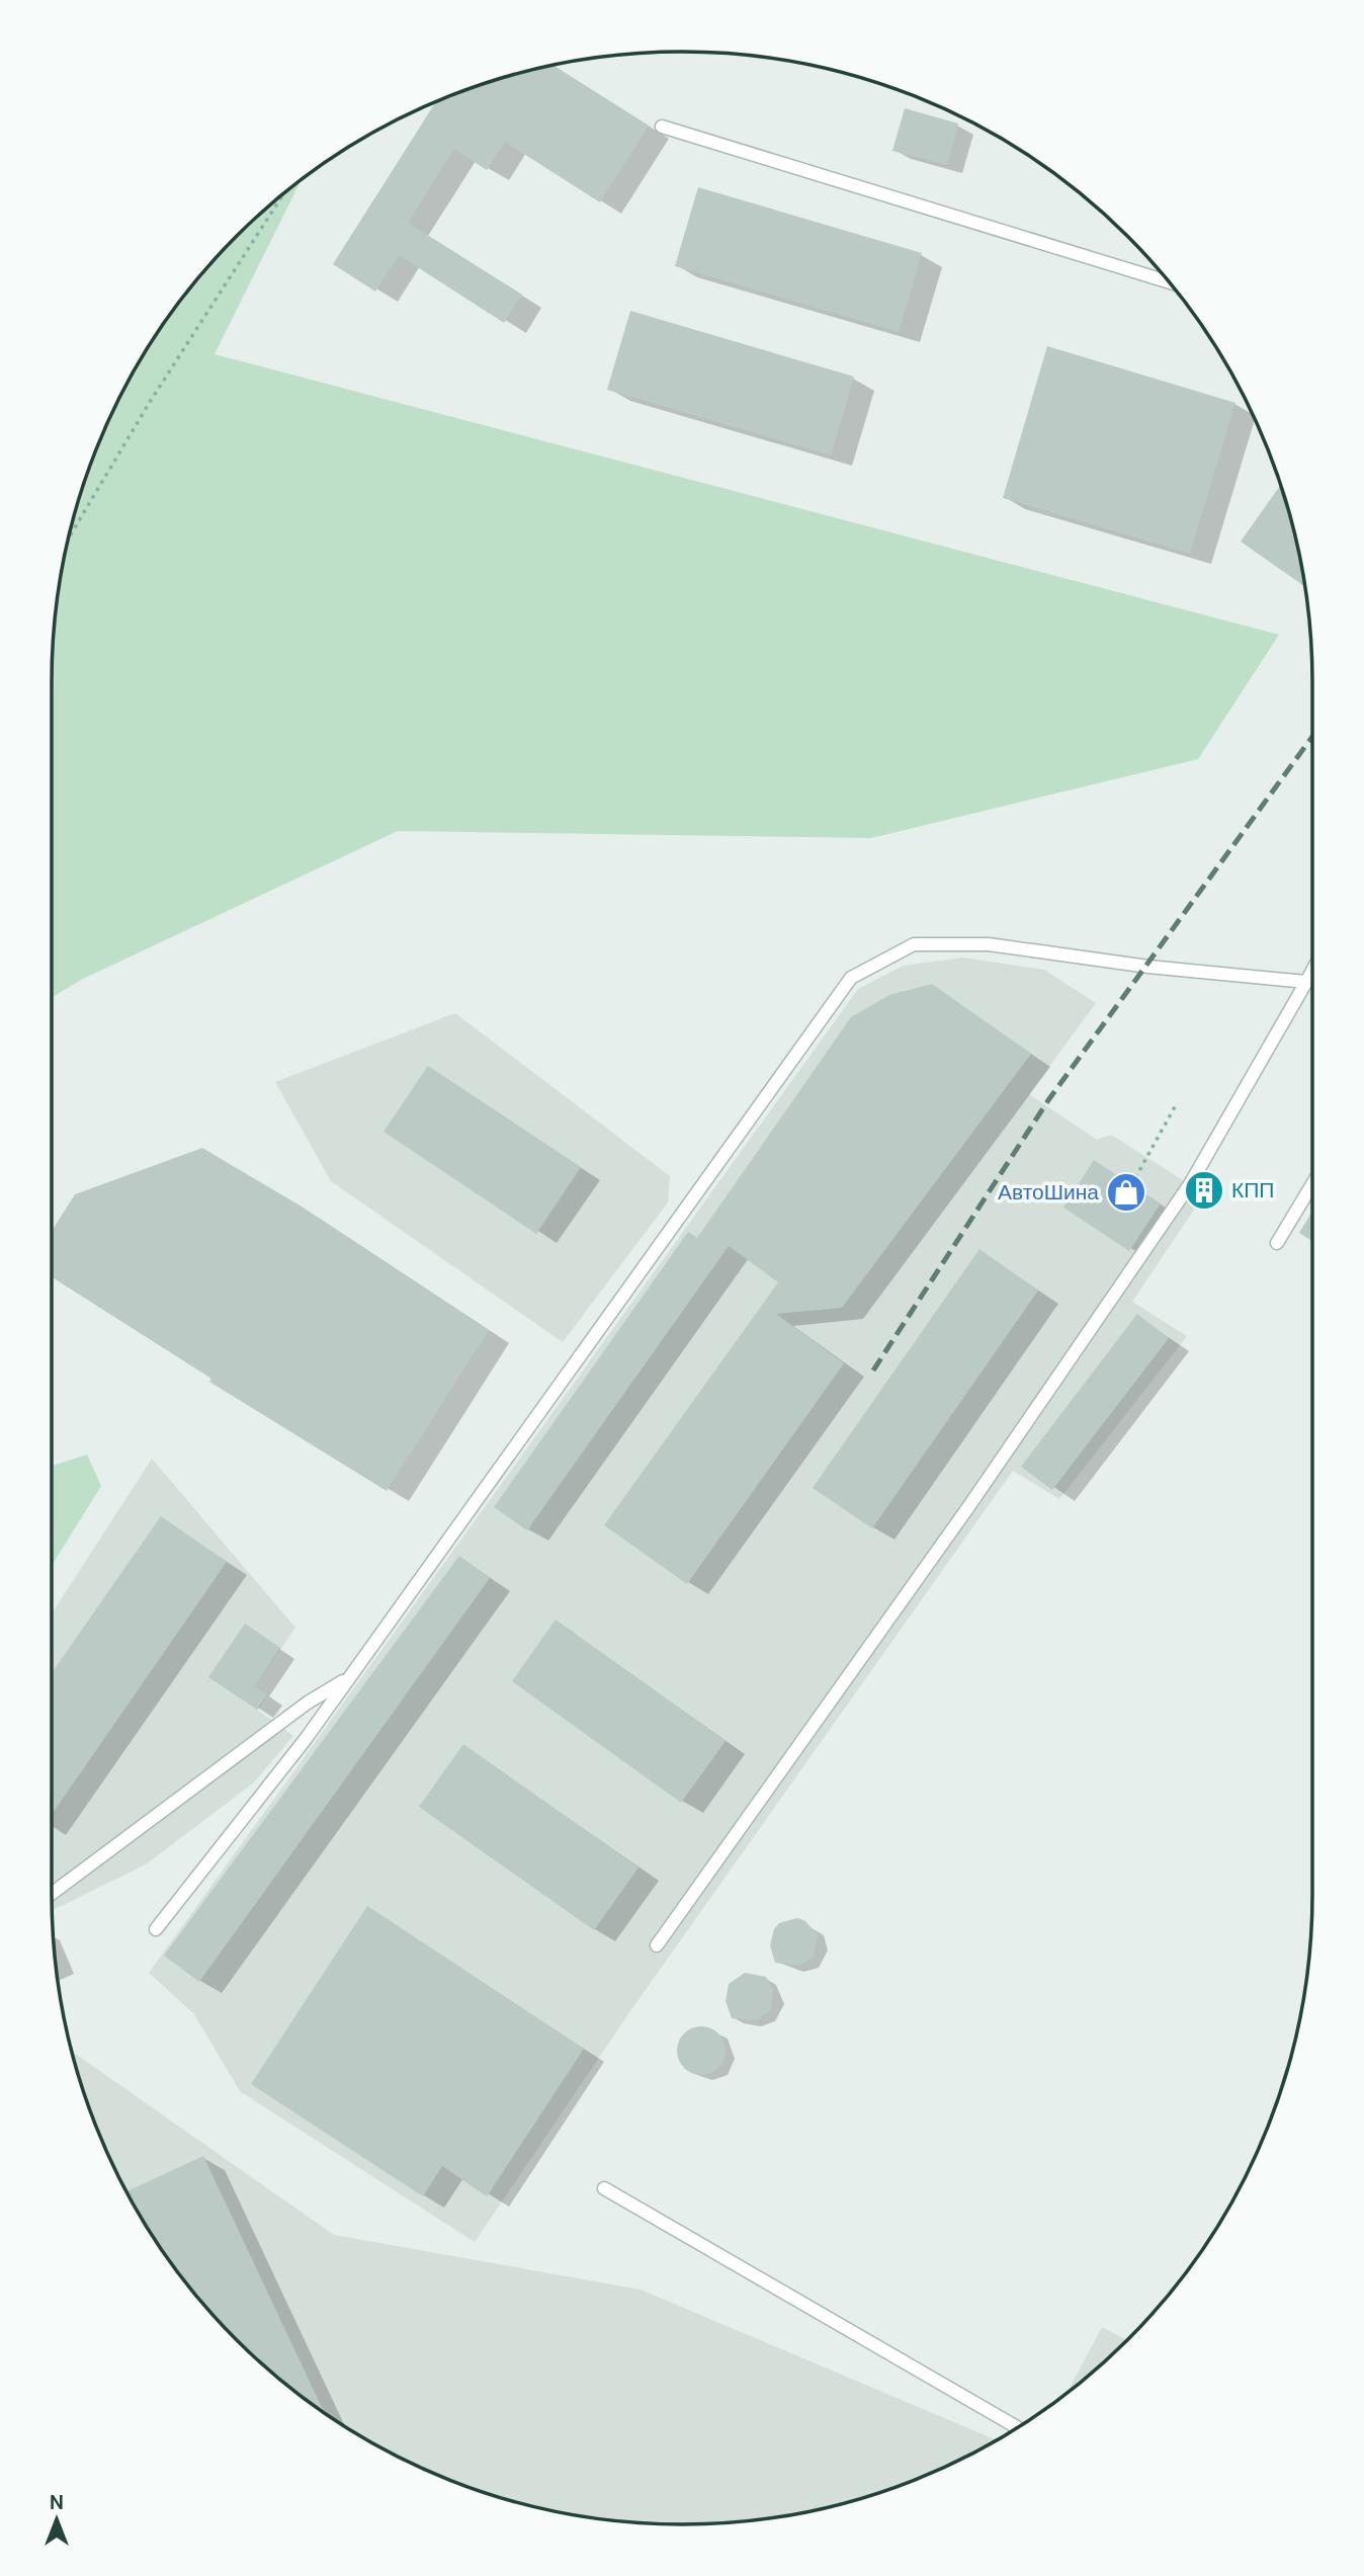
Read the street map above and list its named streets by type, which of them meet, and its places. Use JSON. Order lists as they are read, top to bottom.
{
  "places": {
    "building": ["КПП"],
    "shop": ["АвтоШина"]
  },
  "north": "top"
}
